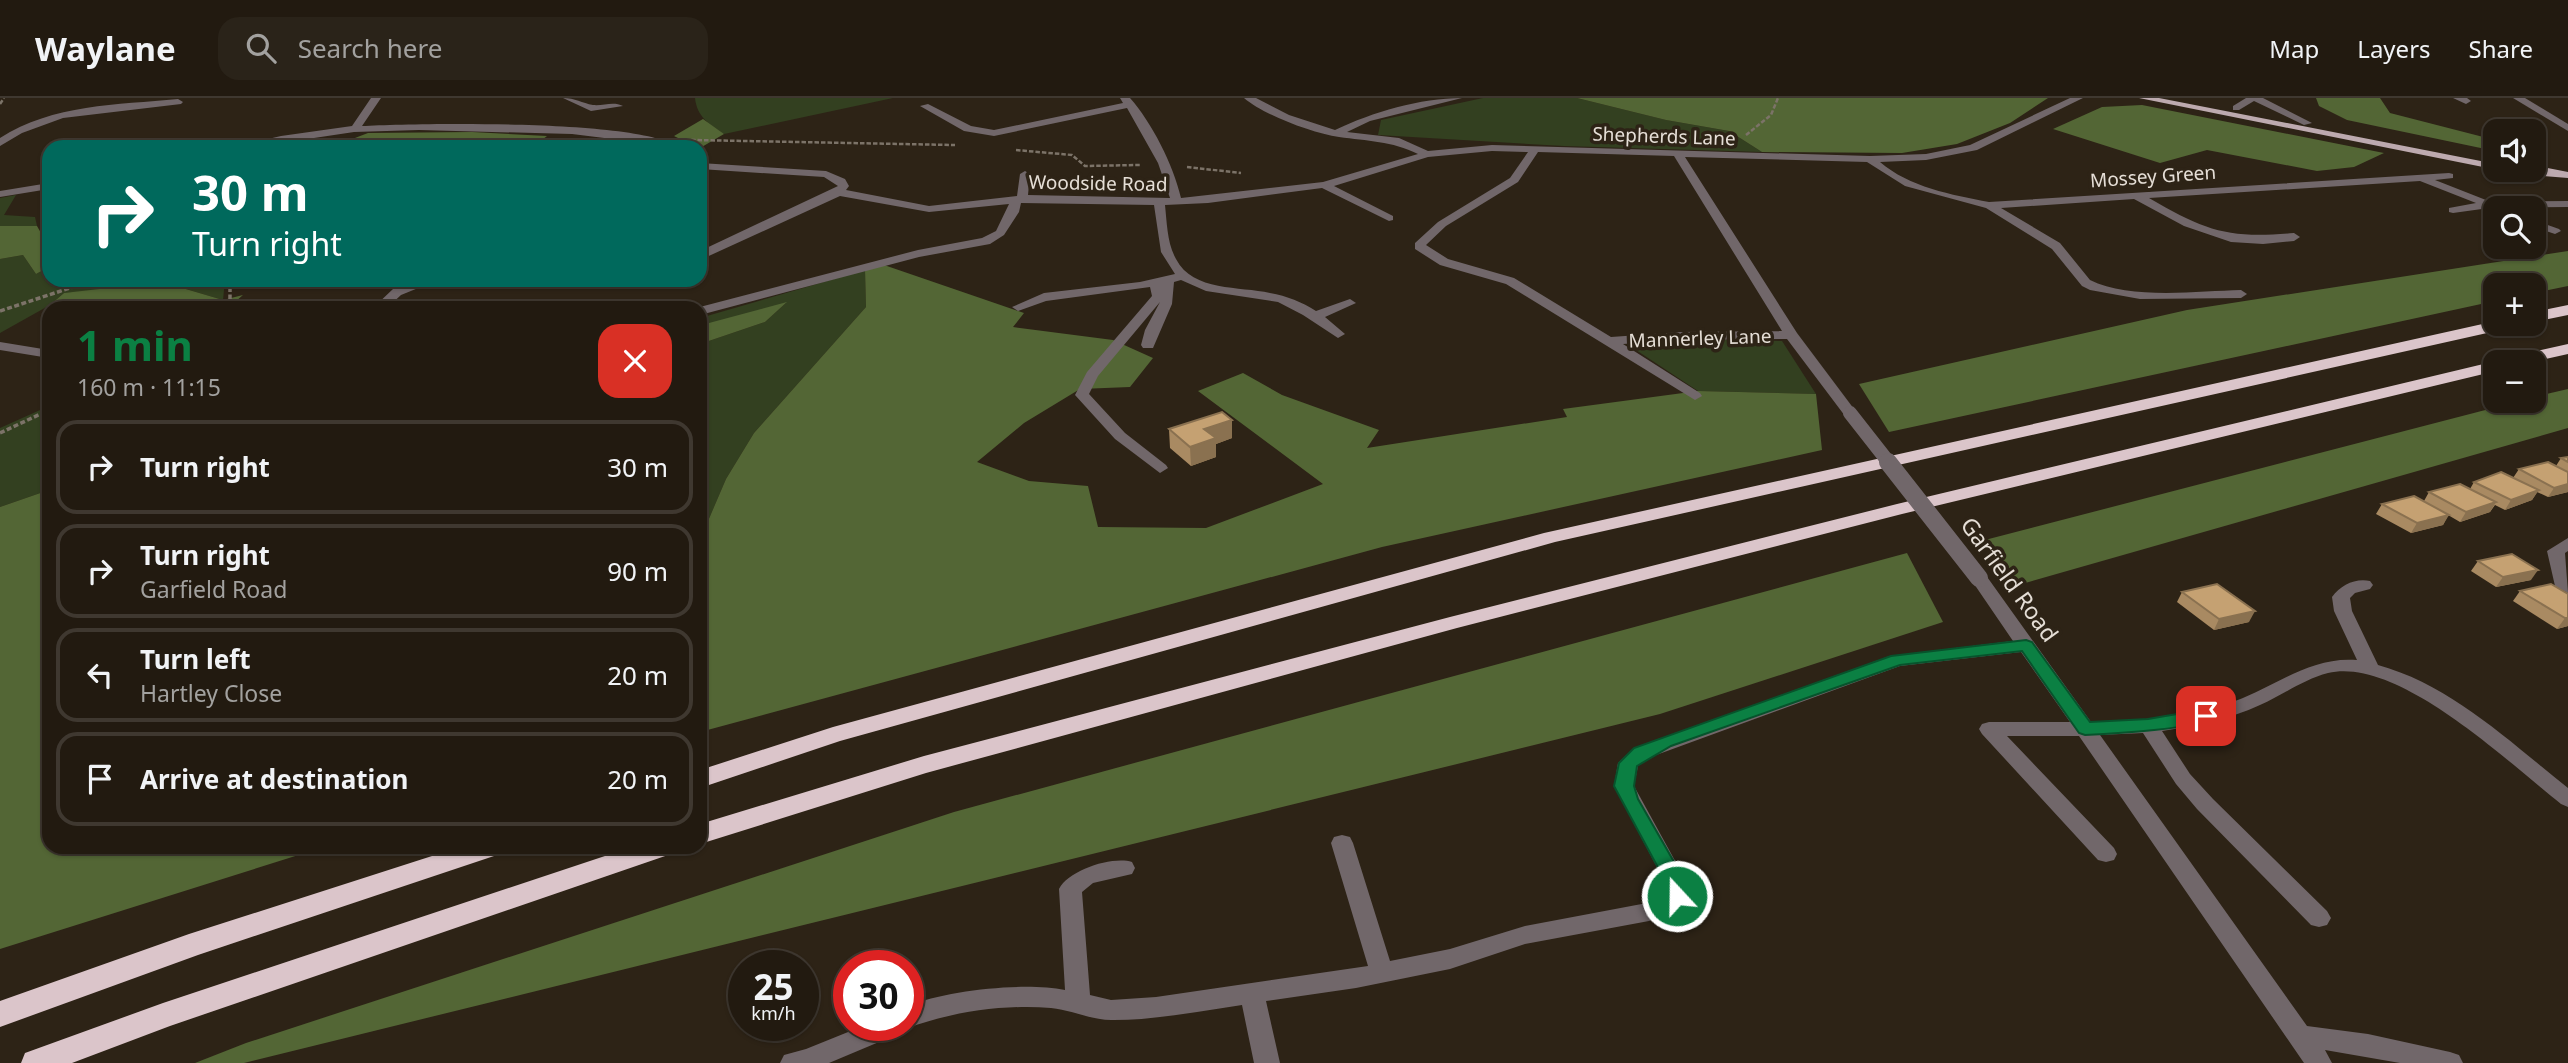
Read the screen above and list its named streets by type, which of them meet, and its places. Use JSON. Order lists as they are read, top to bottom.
{
  "streets": {
    "street": [
      "Shepherds Lane",
      "Mossey Green",
      "Woodside Road",
      "Mannerley Lane",
      "Garfield Road"
    ]
  },
  "crossings": [
    ["Shepherds Lane", "Mossey Green"],
    ["Shepherds Lane", "Woodside Road"],
    ["Shepherds Lane", "Mannerley Lane"],
    ["Shepherds Lane", "Garfield Road"],
    ["Mannerley Lane", "Garfield Road"]
  ],
  "page": {
    "header": "Waylane",
    "search": "Search here",
    "nav": ["Map", "Layers", "Share"],
    "map_buttons": ["+", "−"],
    "turn": ["30 m", "Turn right"],
    "heading": ["1 min", "160 m · 11:15"],
    "list": [
      {
        "name": "Turn right",
        "value": "30 m"
      },
      {
        "name": "Turn right",
        "note": "Garfield Road",
        "value": "90 m"
      },
      {
        "name": "Turn left",
        "note": "Hartley Close",
        "value": "20 m"
      },
      {
        "name": "Arrive at destination",
        "value": "20 m"
      }
    ],
    "speed": "25 km/h",
    "limit": "30"
  }
}
